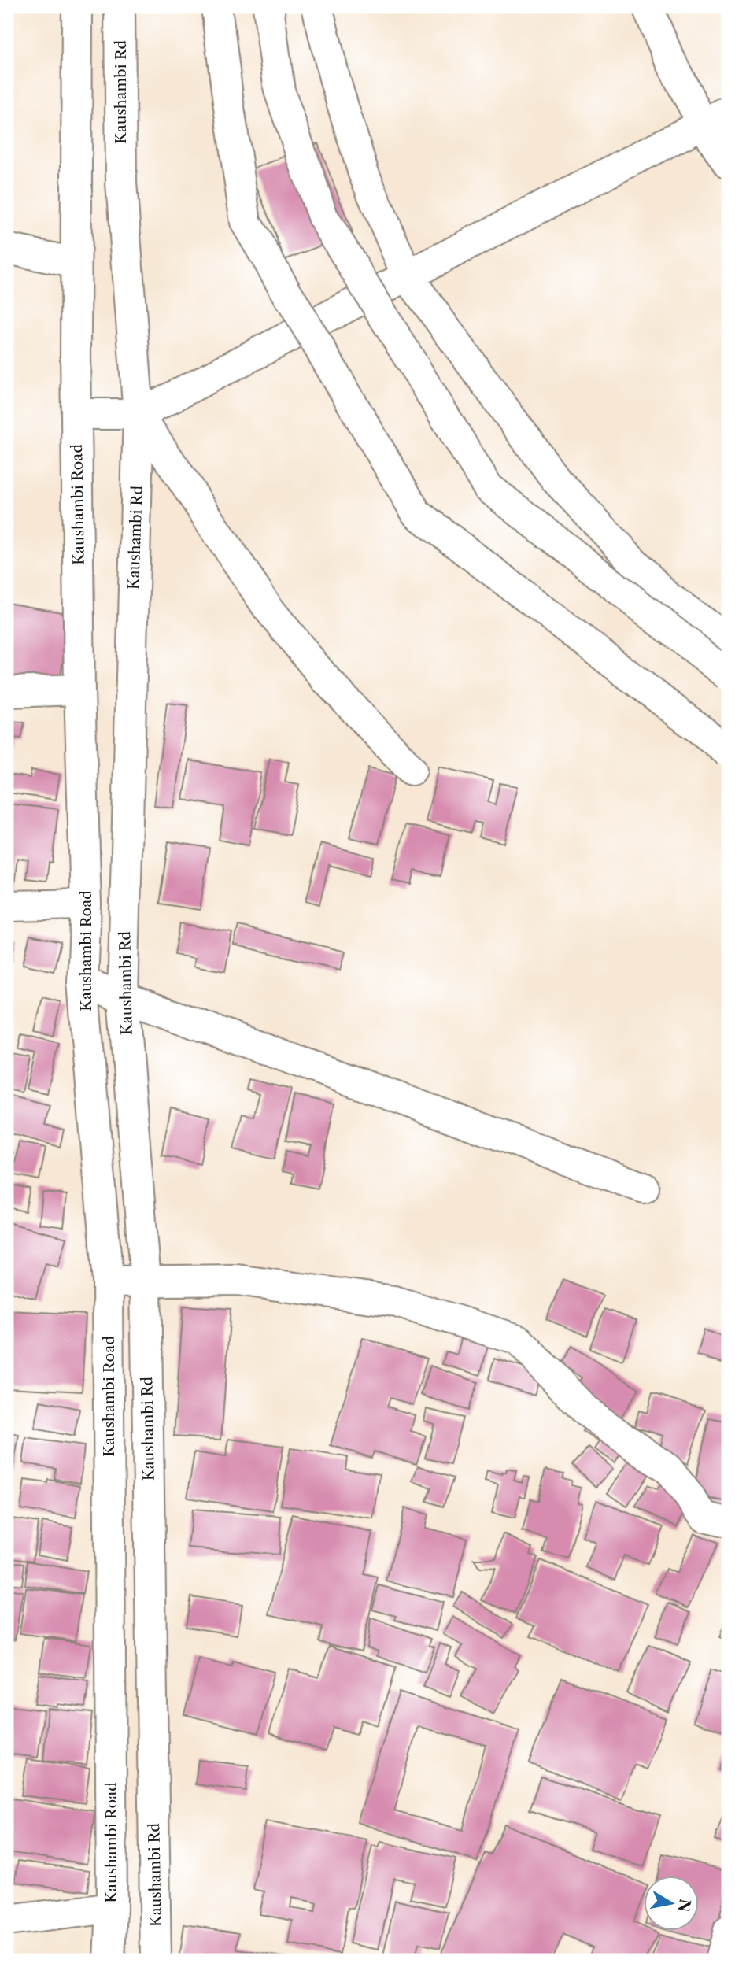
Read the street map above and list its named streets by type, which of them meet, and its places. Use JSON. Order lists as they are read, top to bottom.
{
  "streets": {
    "main road": ["Kaushambi Rd", "Kaushambi Road"]
  },
  "north": "right"
}
